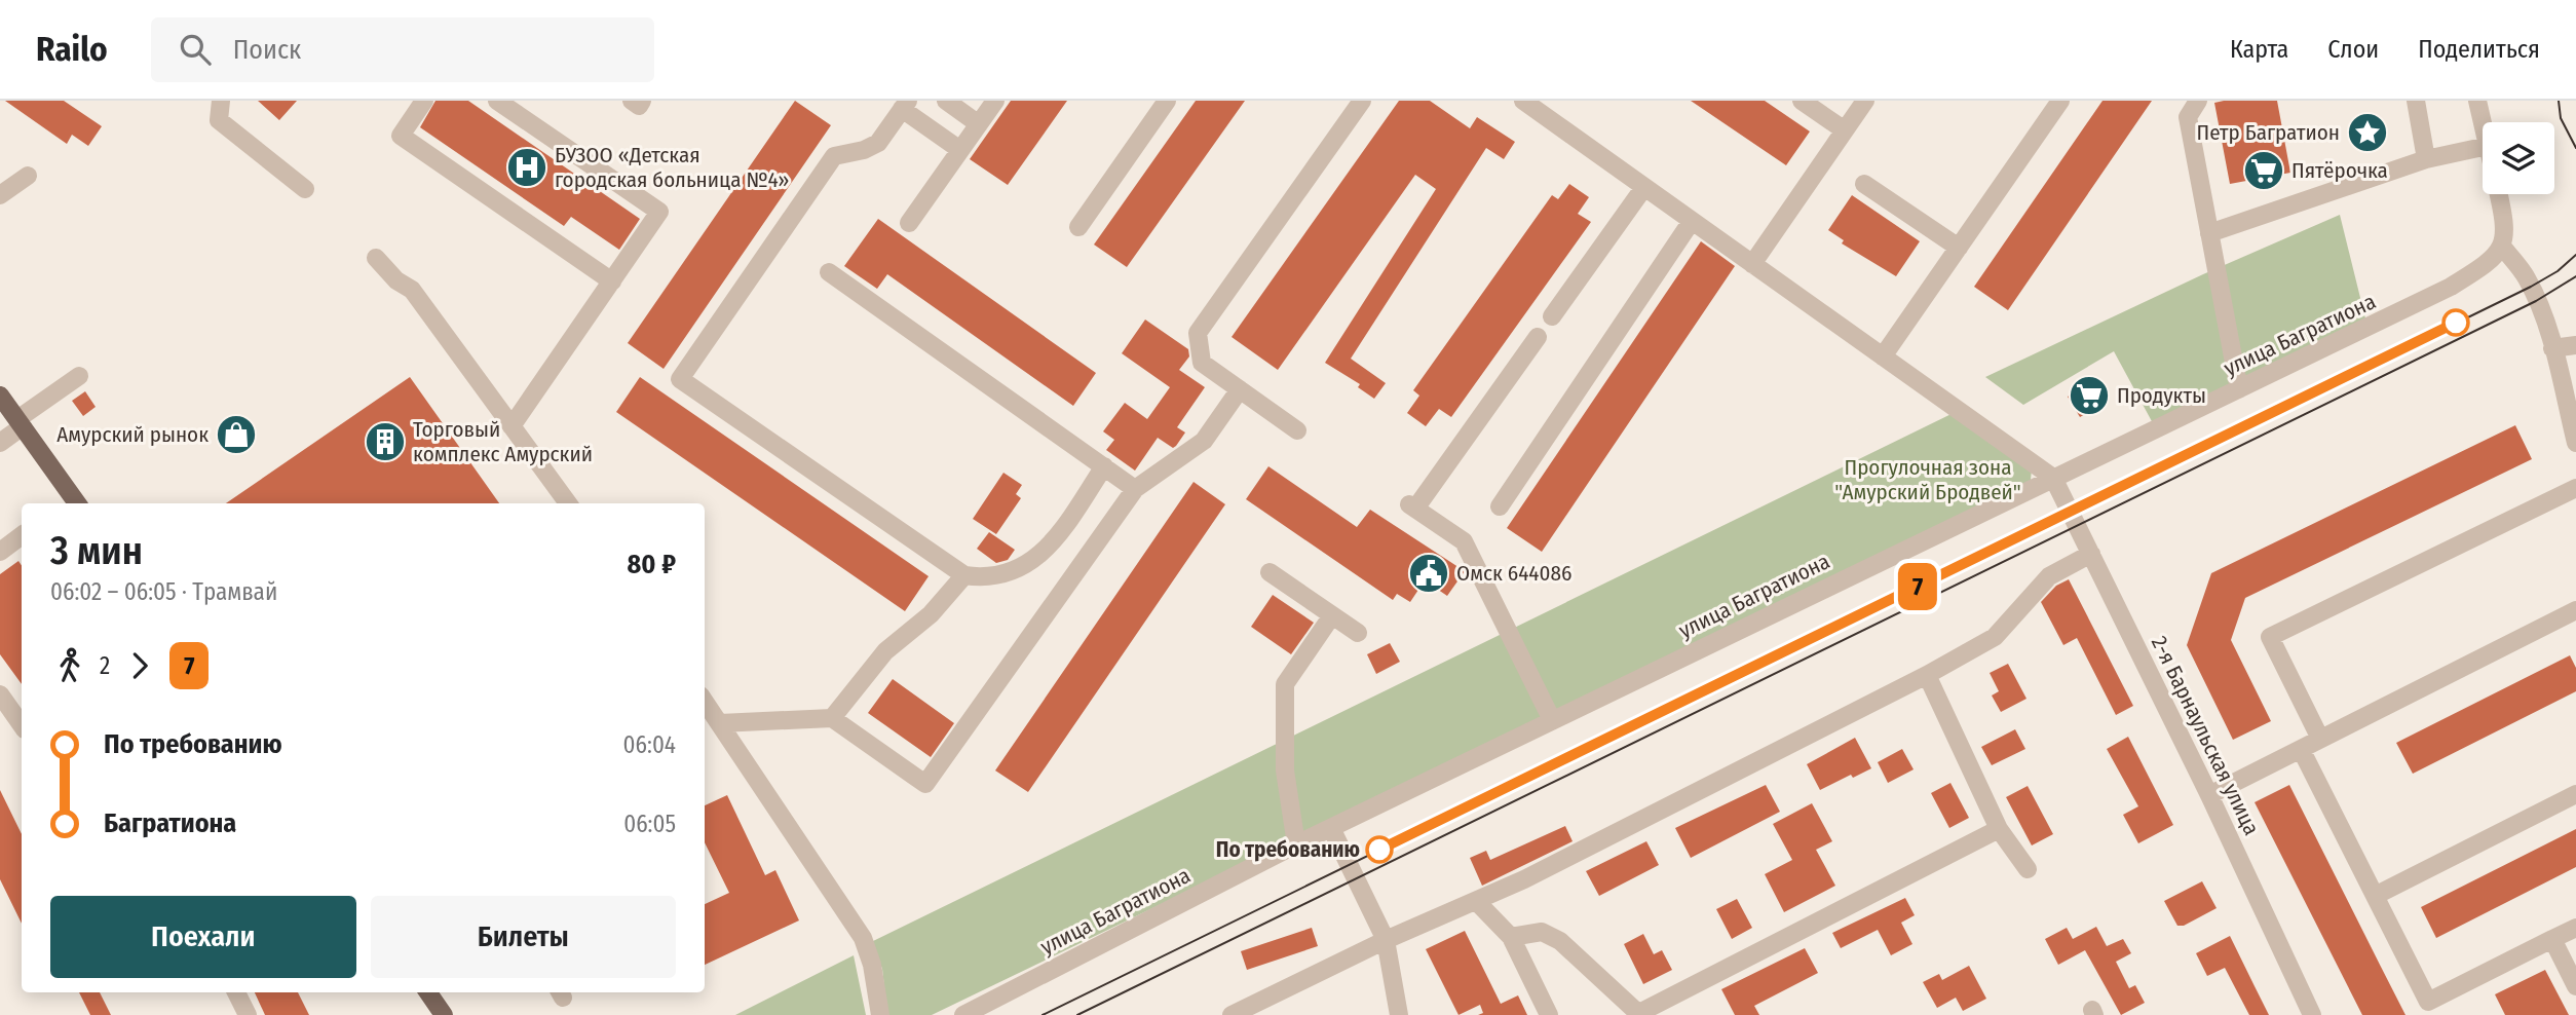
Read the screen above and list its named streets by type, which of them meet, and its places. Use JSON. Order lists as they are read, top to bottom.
{
  "streets": {
    "street": ["улица Багратиона", "2-я Барнаульская улица"]
  },
  "crossings": [
    ["улица Багратиона", "2-я Барнаульская улица"]
  ],
  "parks": ["Прогулочная зона \"Амурский Бродвей\""],
  "places": {
    "place": ["Петр Багратион"],
    "hospital": ["БУЗОО «Детская городская больница №4»"],
    "supermarket": ["Пятёрочка", "Продукты"],
    "shop": ["Амурский рынок"],
    "building": ["Торговый комплекс Амурский"],
    "public building": ["Омск 644086"],
    "other": ["По требованию"]
  },
  "lines": ["tram line 7"],
  "page": {
    "header": "Railo",
    "search": "Поиск",
    "nav": ["Карта", "Слои", "Поделиться"],
    "on_map": "7",
    "heading": ["3 мин", "06:02 – 06:05 · Трамвай", "80 ₽"],
    "legs": ["2", "7"],
    "list": [
      {
        "name": "По требованию",
        "value": "06:04"
      },
      {
        "name": "Багратиона",
        "value": "06:05"
      }
    ],
    "buttons": ["Поехали", "Билеты"]
  }
}
